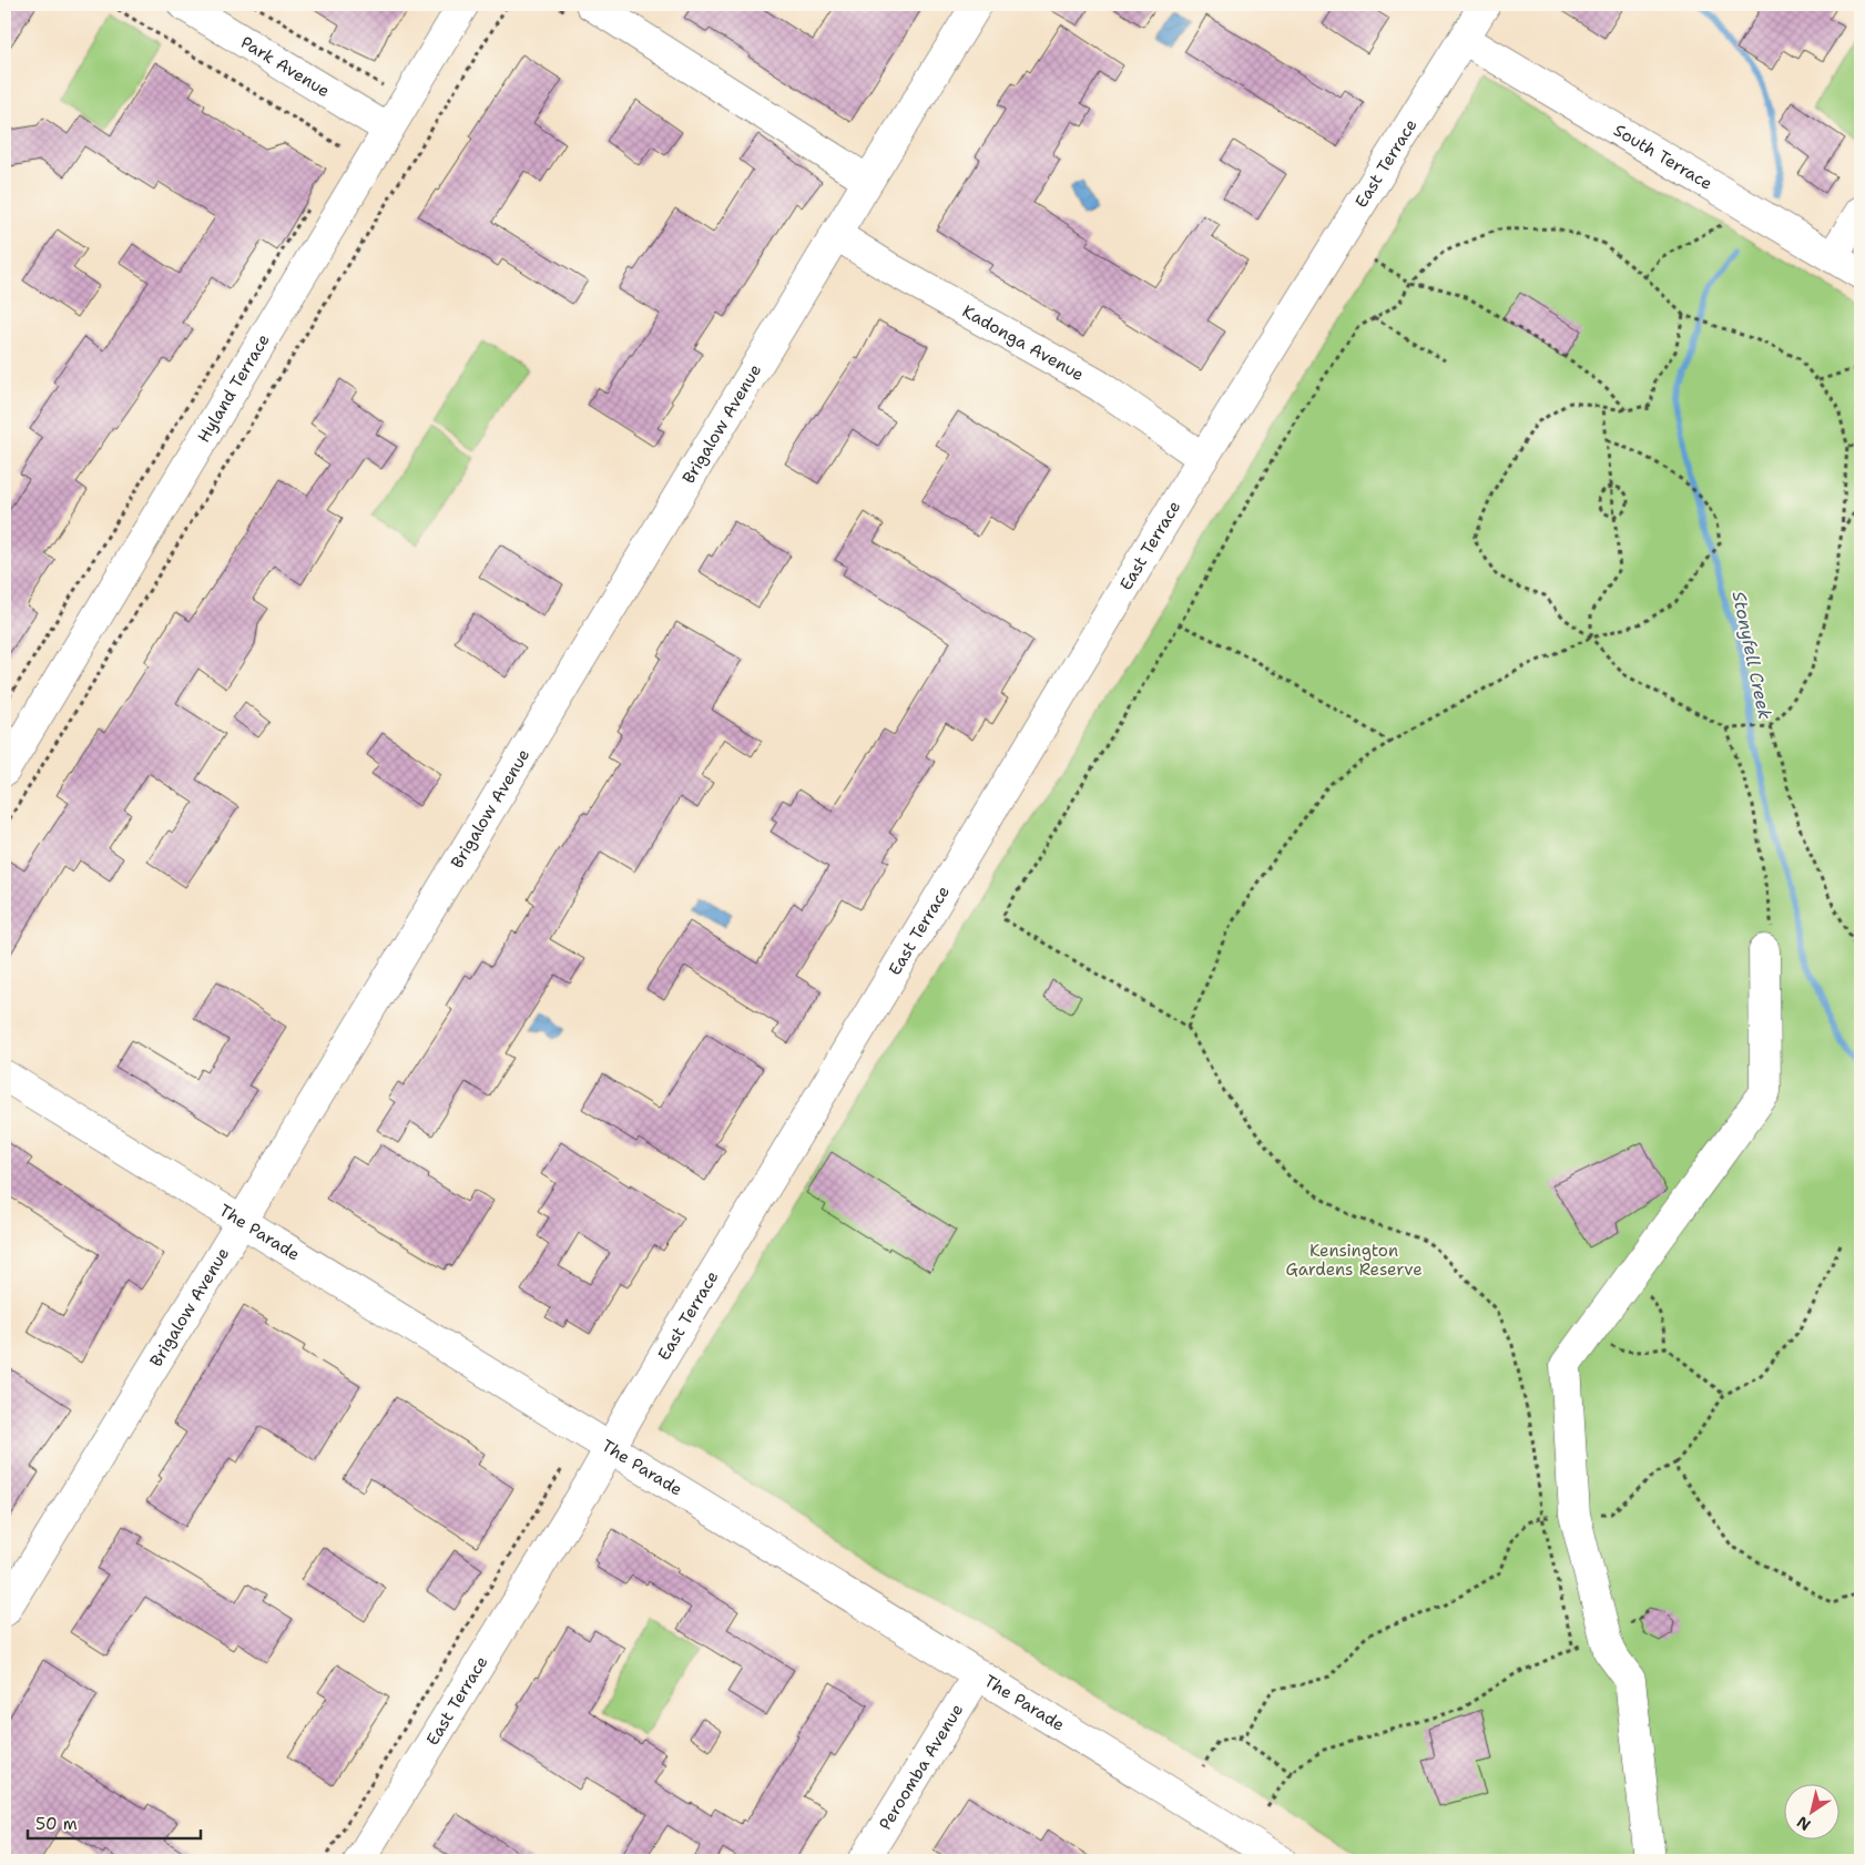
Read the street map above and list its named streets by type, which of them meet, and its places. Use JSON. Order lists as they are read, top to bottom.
{
  "streets": {
    "street": [
      "Park Avenue",
      "South Terrace",
      "East Terrace",
      "Kadonga Avenue",
      "Hyland Terrace",
      "Brigalow Avenue",
      "The Parade",
      "Peroomba Avenue"
    ]
  },
  "crossings": [
    ["Park Avenue", "Hyland Terrace"],
    ["South Terrace", "East Terrace"],
    ["East Terrace", "Kadonga Avenue"],
    ["East Terrace", "The Parade"],
    ["Kadonga Avenue", "Brigalow Avenue"],
    ["Brigalow Avenue", "The Parade"],
    ["The Parade", "Peroomba Avenue"]
  ],
  "water": ["Stonyfell Creek"],
  "parks": ["Kensington Gardens Reserve"],
  "scale_bar": "50 m",
  "north": "bottom left"
}
